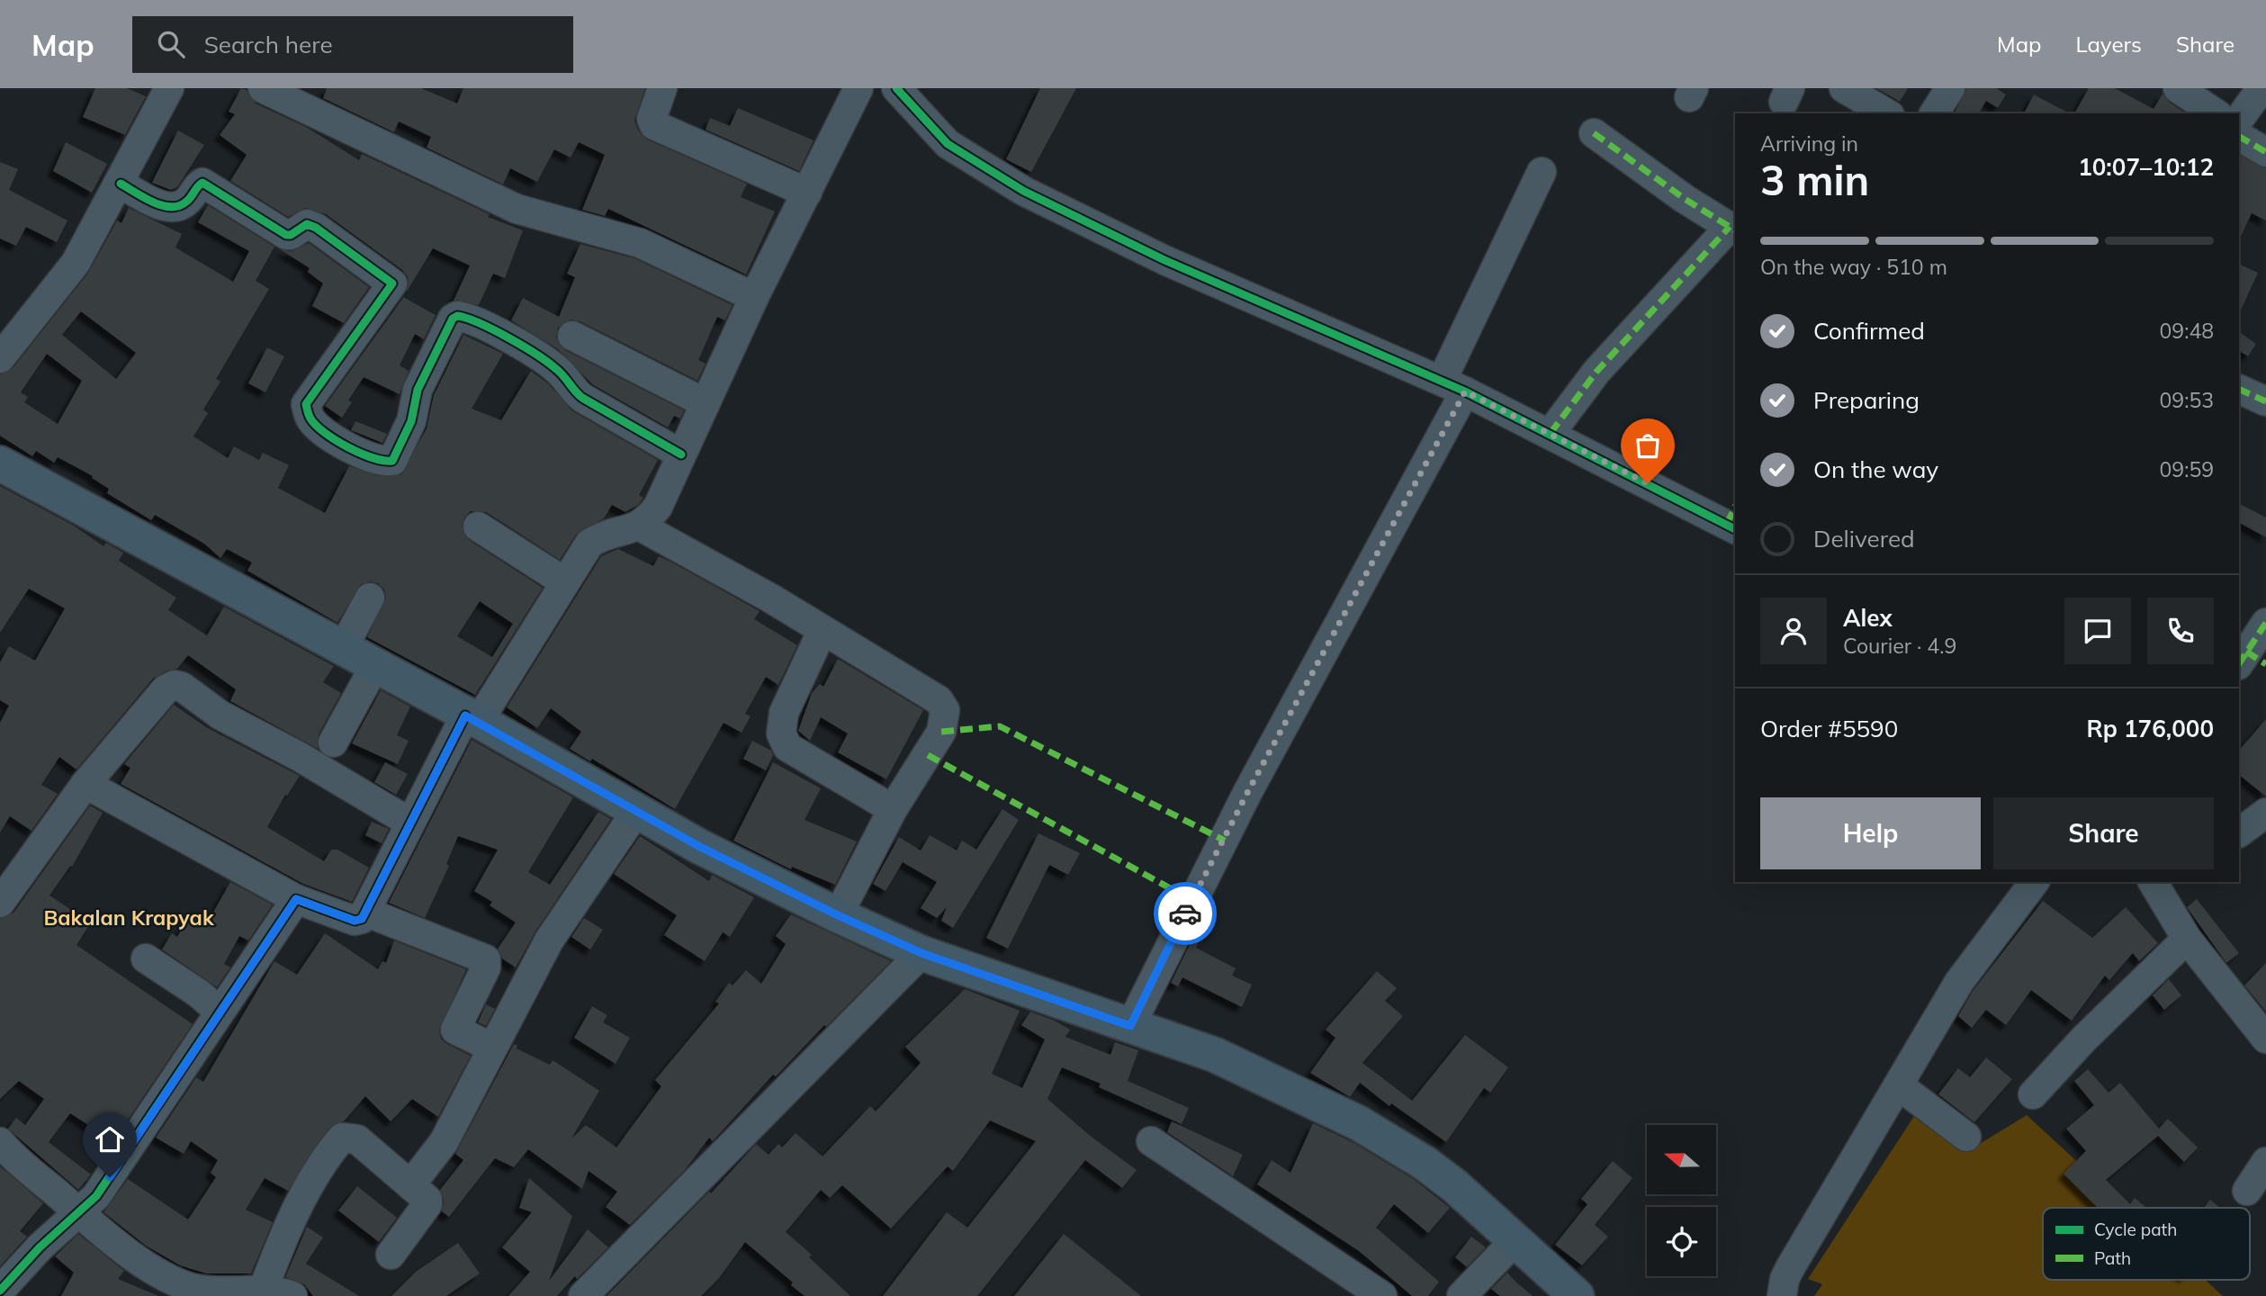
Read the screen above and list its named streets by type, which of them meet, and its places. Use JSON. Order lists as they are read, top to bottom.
{
  "districts": ["Bakalan Krapyak"],
  "legend": ["Cycle path", "Path"],
  "north": "left",
  "page": {
    "header": "Map",
    "search": "Search here",
    "nav": ["Map", "Layers", "Share"],
    "heading": ["3 min", "Arriving in", "10:07–10:12"],
    "panel": [
      "Alex",
      "Courier · 4.9",
      "Order #5590",
      "Rp 176,000"
    ],
    "bar": "On the way · 510 m",
    "list": [
      ["Confirmed", "09:48"],
      ["Preparing", "09:53"],
      ["On the way", "09:59"],
      "Delivered"
    ],
    "buttons": ["Help", "Share"]
  }
}
